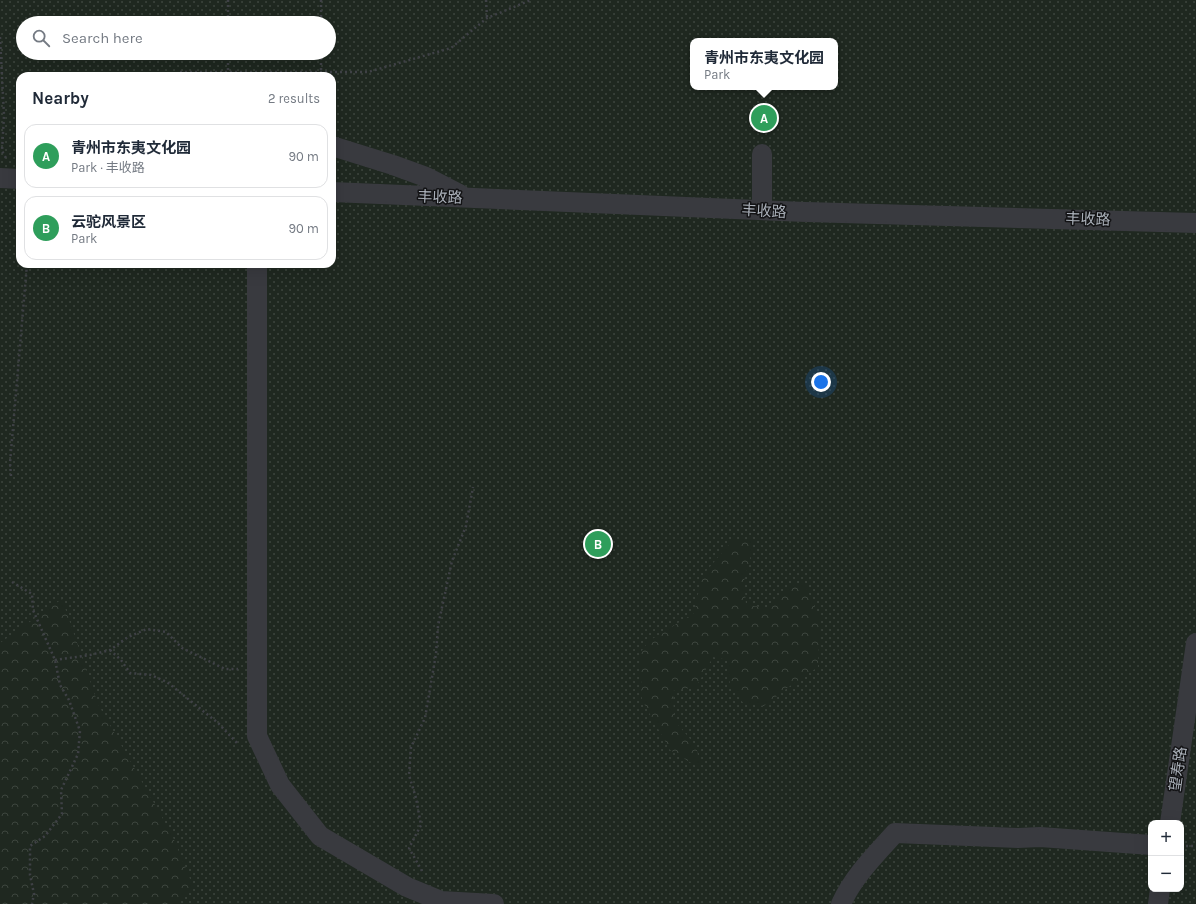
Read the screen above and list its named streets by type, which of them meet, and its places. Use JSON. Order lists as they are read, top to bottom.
{
  "streets": {
    "street": ["丰收路", "望寿路"]
  },
  "page": {
    "search": "Search here",
    "popup": ["青州市东夷文化园", "Park"],
    "heading": ["Nearby", "2 results"],
    "pins": ["A", "B"],
    "list": [
      {
        "mark": "A",
        "name": "青州市东夷文化园",
        "note": "Park · 丰收路",
        "value": "90 m"
      },
      {
        "mark": "B",
        "name": "云驼风景区",
        "note": "Park",
        "value": "90 m"
      }
    ],
    "map_buttons": ["+", "−"]
  }
}
